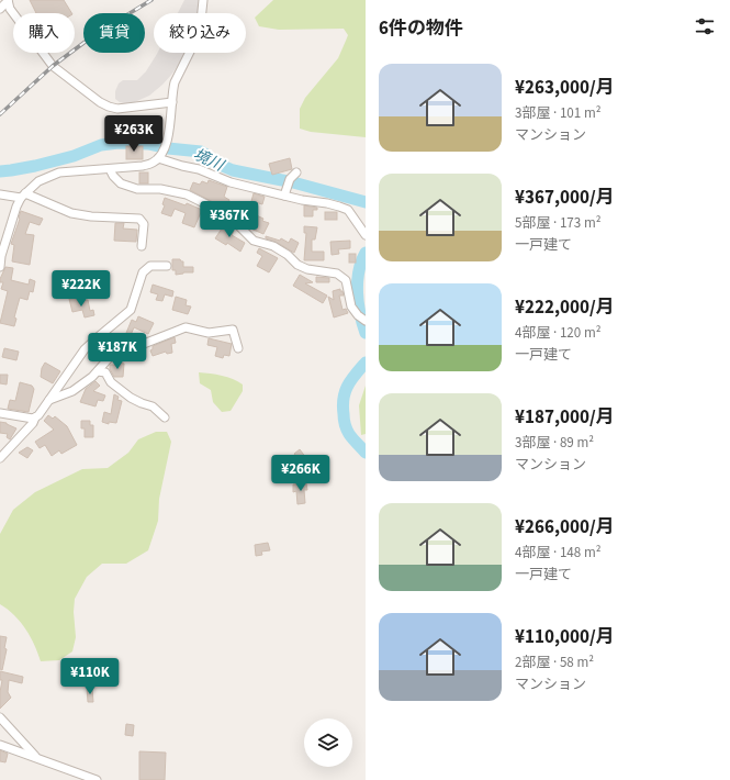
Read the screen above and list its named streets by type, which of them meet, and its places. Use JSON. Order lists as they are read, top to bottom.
{
  "water": ["境川"],
  "page": {
    "heading": "6件の物件",
    "chip": ["購入", "賃貸", "絞り込み"],
    "list": [
      {
        "name": "¥263,000/月",
        "note": "3部屋 · 101 m² · マンション"
      },
      {
        "name": "¥367,000/月",
        "note": "5部屋 · 173 m² · 一戸建て"
      },
      {
        "name": "¥222,000/月",
        "note": "4部屋 · 120 m² · 一戸建て"
      },
      {
        "name": "¥187,000/月",
        "note": "3部屋 · 89 m² · マンション"
      },
      {
        "name": "¥266,000/月",
        "note": "4部屋 · 148 m² · 一戸建て"
      },
      {
        "name": "¥110,000/月",
        "note": "2部屋 · 58 m² · マンション"
      }
    ],
    "price": [
      "¥263K",
      "¥367K",
      "¥222K",
      "¥187K",
      "¥266K",
      "¥110K"
    ]
  }
}
